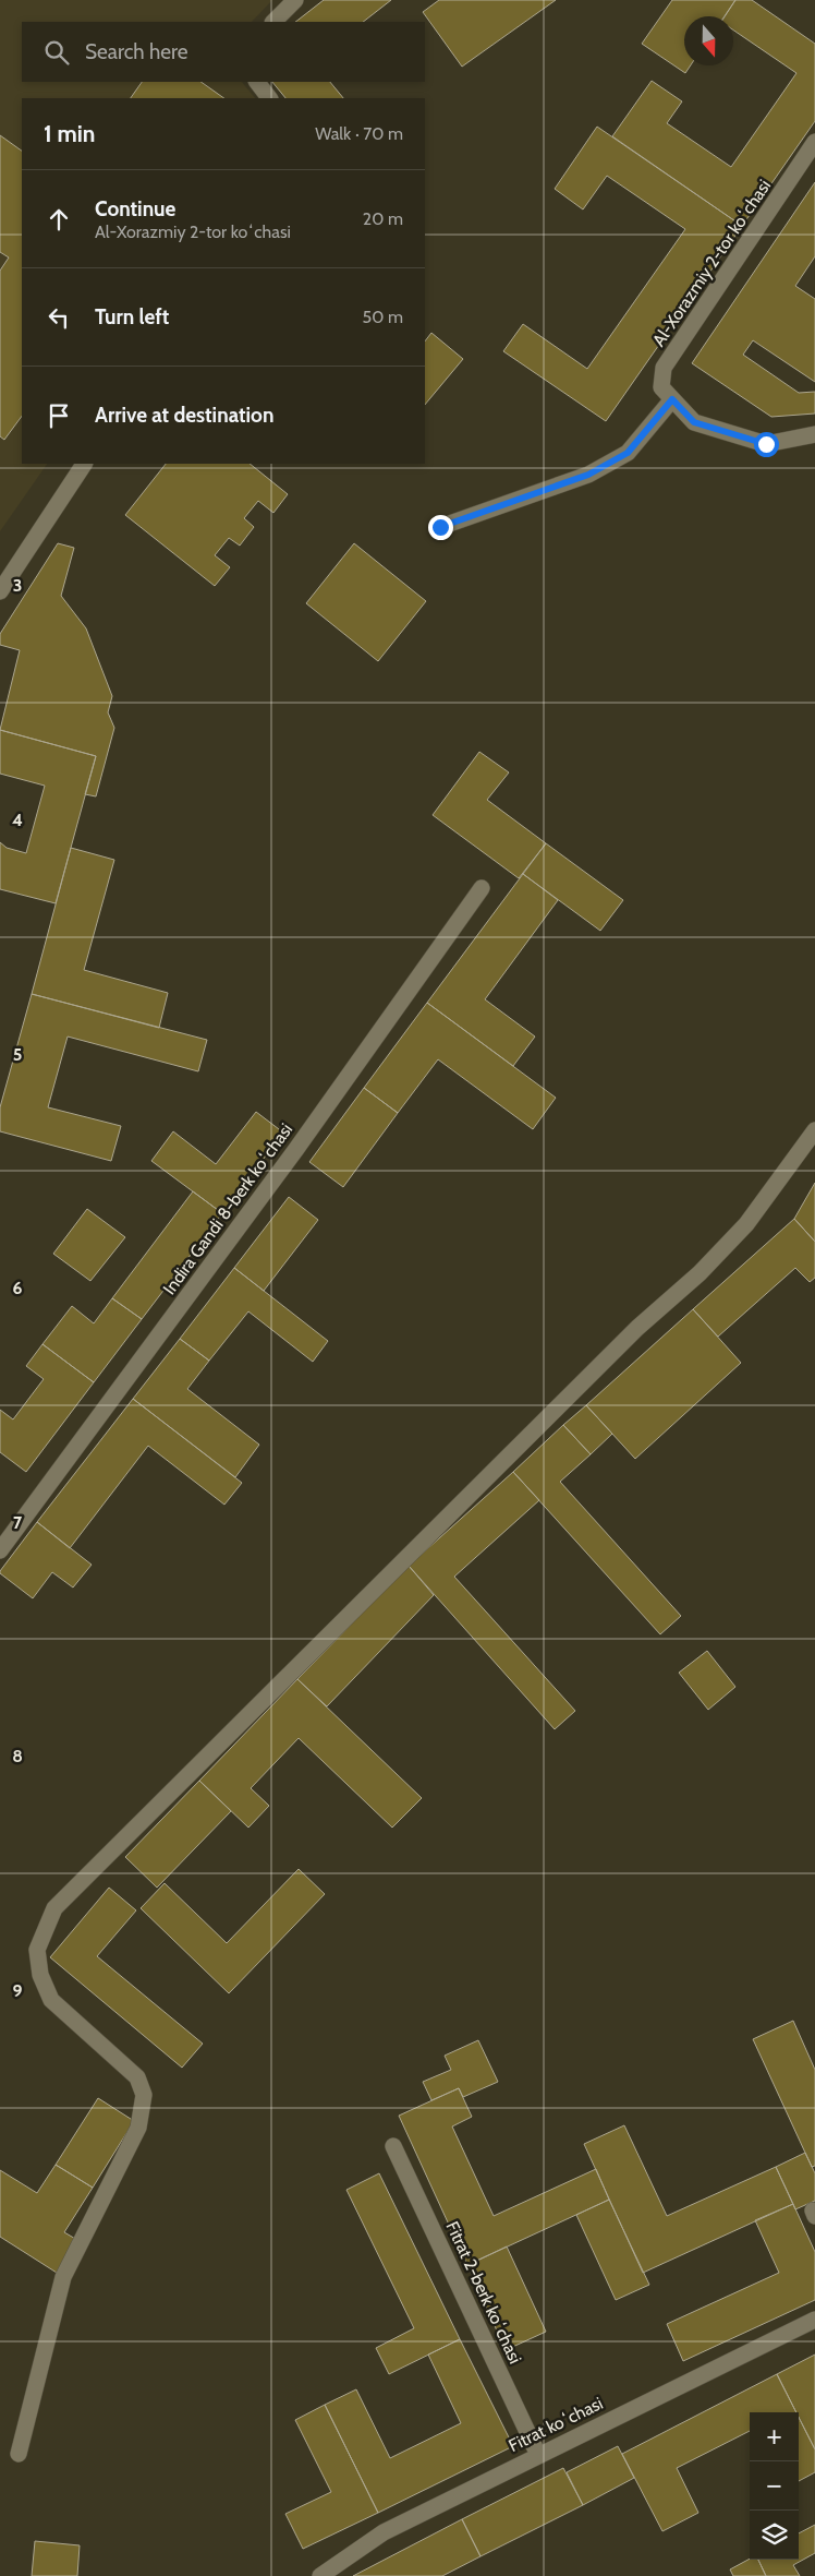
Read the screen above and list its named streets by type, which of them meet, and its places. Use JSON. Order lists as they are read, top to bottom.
{
  "streets": {
    "street": [
      "Al-Xorazmiy 2-tor koʻchasi",
      "Indira Gandi 8-berk koʻchasi",
      "Fitrat 2-berk koʻchasi",
      "Fitrat koʻchasi"
    ]
  },
  "crossings": [
    ["Fitrat 2-berk koʻchasi", "Fitrat koʻchasi"]
  ],
  "north": "bottom",
  "page": {
    "search": "Search here",
    "heading": ["1 min", "Walk · 70 m"],
    "list": [
      ["Continue", "Al-Xorazmiy 2-tor koʻchasi", "20 m"],
      ["Turn left", "50 m"],
      "Arrive at destination"
    ],
    "map_buttons": ["+", "−"]
  },
  "grid": {
    "rows": [
      "3",
      "4",
      "5",
      "6",
      "7",
      "8",
      "9"
    ]
  }
}
